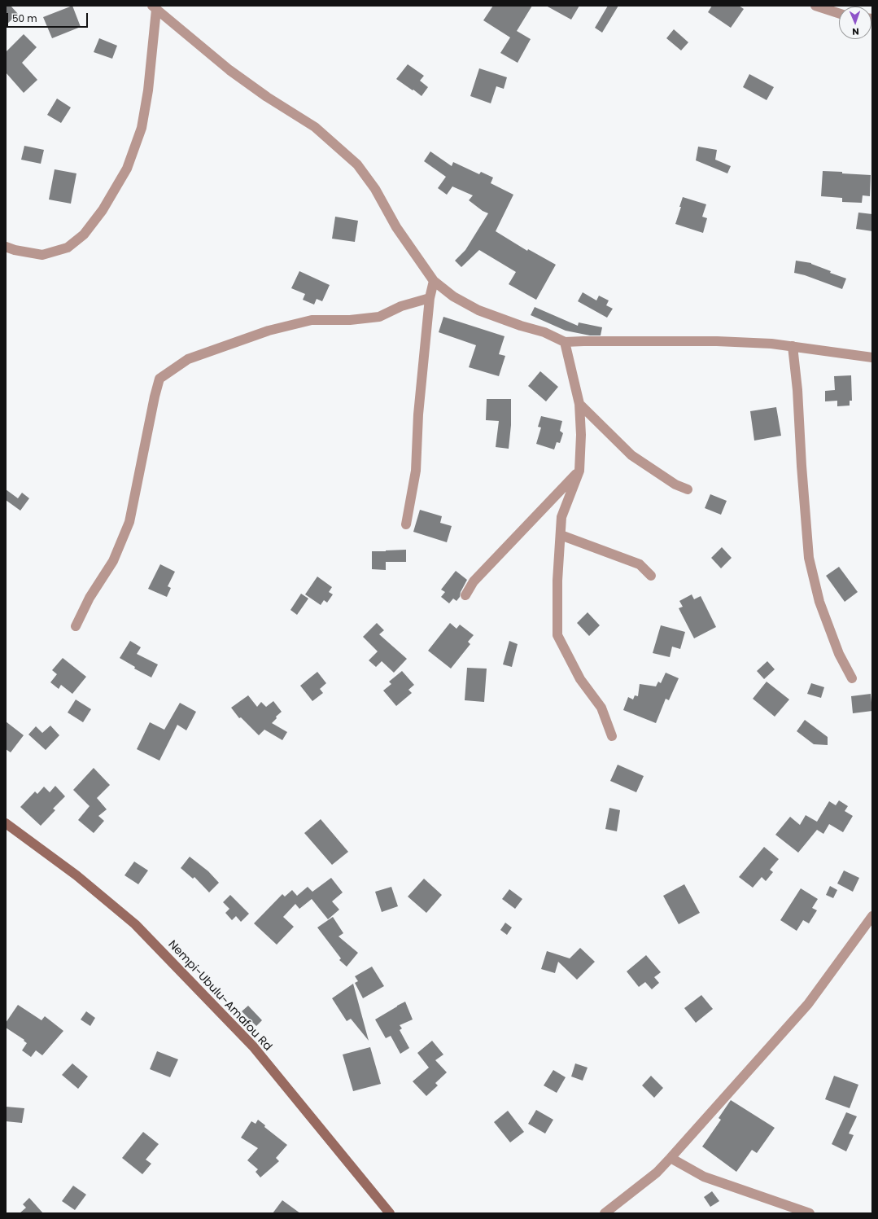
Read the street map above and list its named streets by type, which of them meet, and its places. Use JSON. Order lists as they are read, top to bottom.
{
  "streets": {
    "street": ["Nempi-Ubulu-Amafou Rd"]
  },
  "scale_bar": "50 m",
  "north": "bottom"
}
